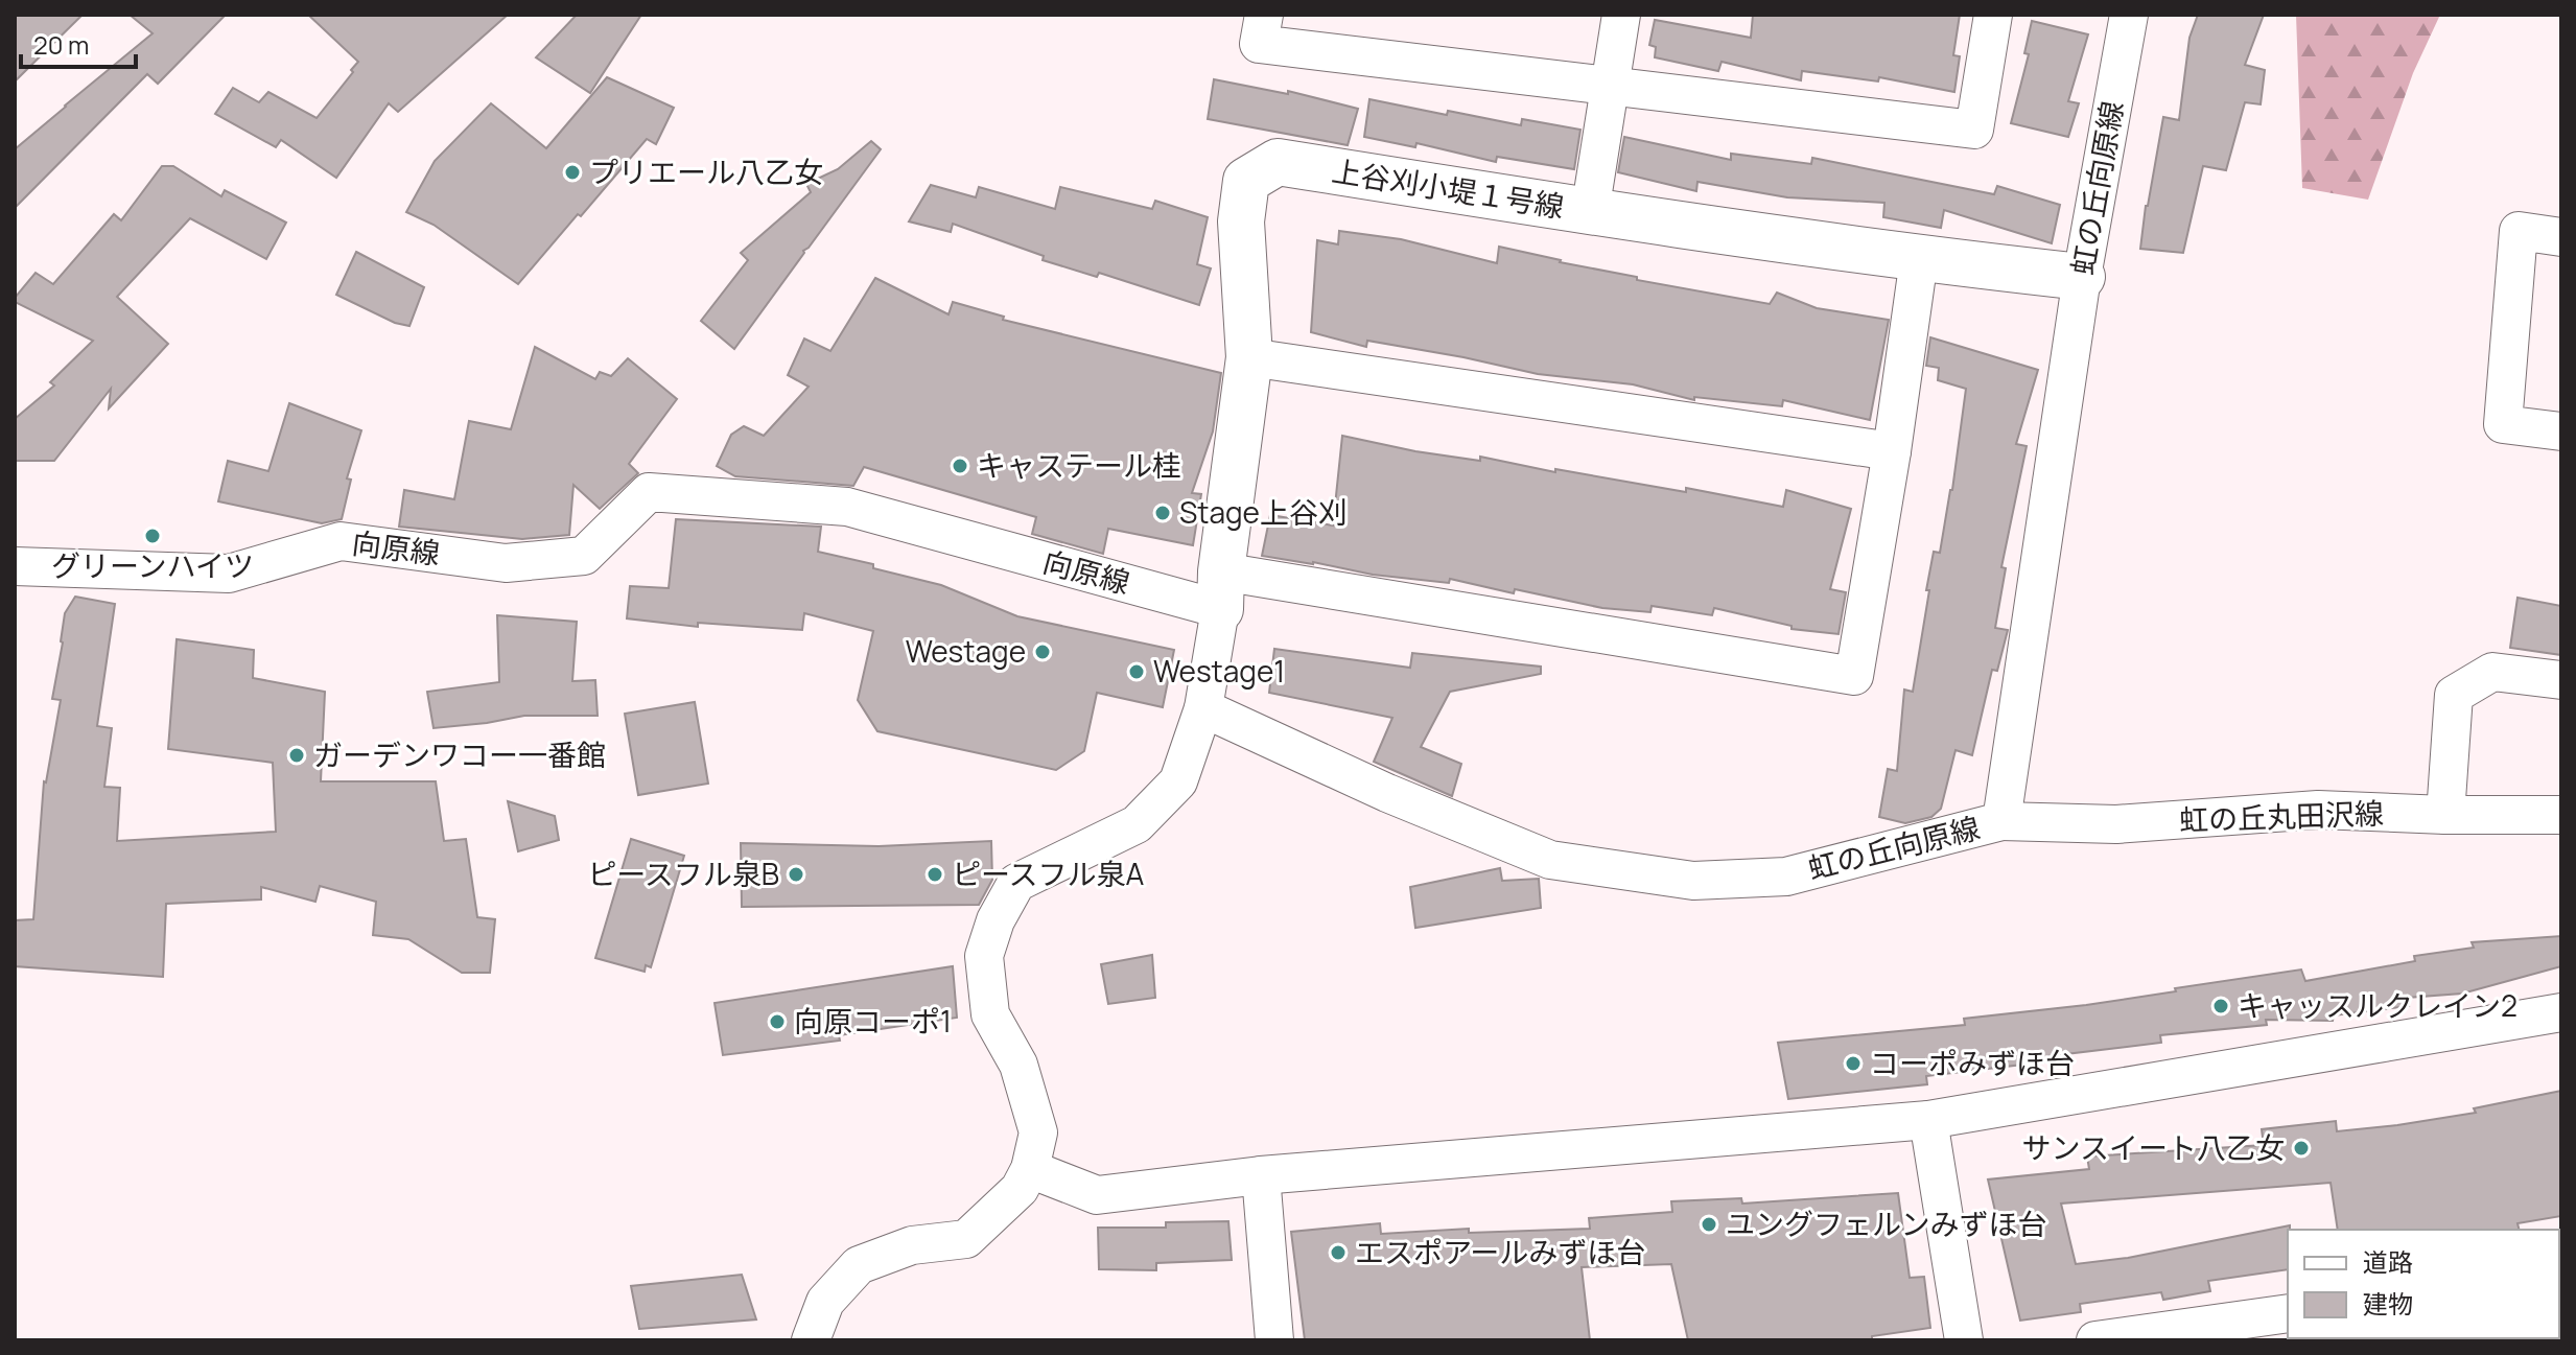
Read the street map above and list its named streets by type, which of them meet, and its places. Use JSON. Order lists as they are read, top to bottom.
{
  "streets": {
    "street": [
      "虹の丘向原線",
      "上谷刈小堤１号線",
      "向原線",
      "虹の丘丸田沢線"
    ]
  },
  "crossings": [
    ["虹の丘向原線", "上谷刈小堤１号線"],
    ["虹の丘向原線", "虹の丘丸田沢線"],
    ["上谷刈小堤１号線", "向原線"]
  ],
  "places": [
    "プリエール八乙女",
    "キャステール桂",
    "Stage上谷刈",
    "グリーンハイツ",
    "Westage",
    "Westage1",
    "ガーデンワコー一番館",
    "ピースフル泉B",
    "ピースフル泉A",
    "キャッスルクレイン2",
    "向原コーポ1",
    "コーポみずほ台",
    "サンスイート八乙女",
    "ユングフェルンみずほ台",
    "エスポアールみずほ台"
  ],
  "legend": ["道路", "建物"],
  "scale_bar": "20 m"
}
